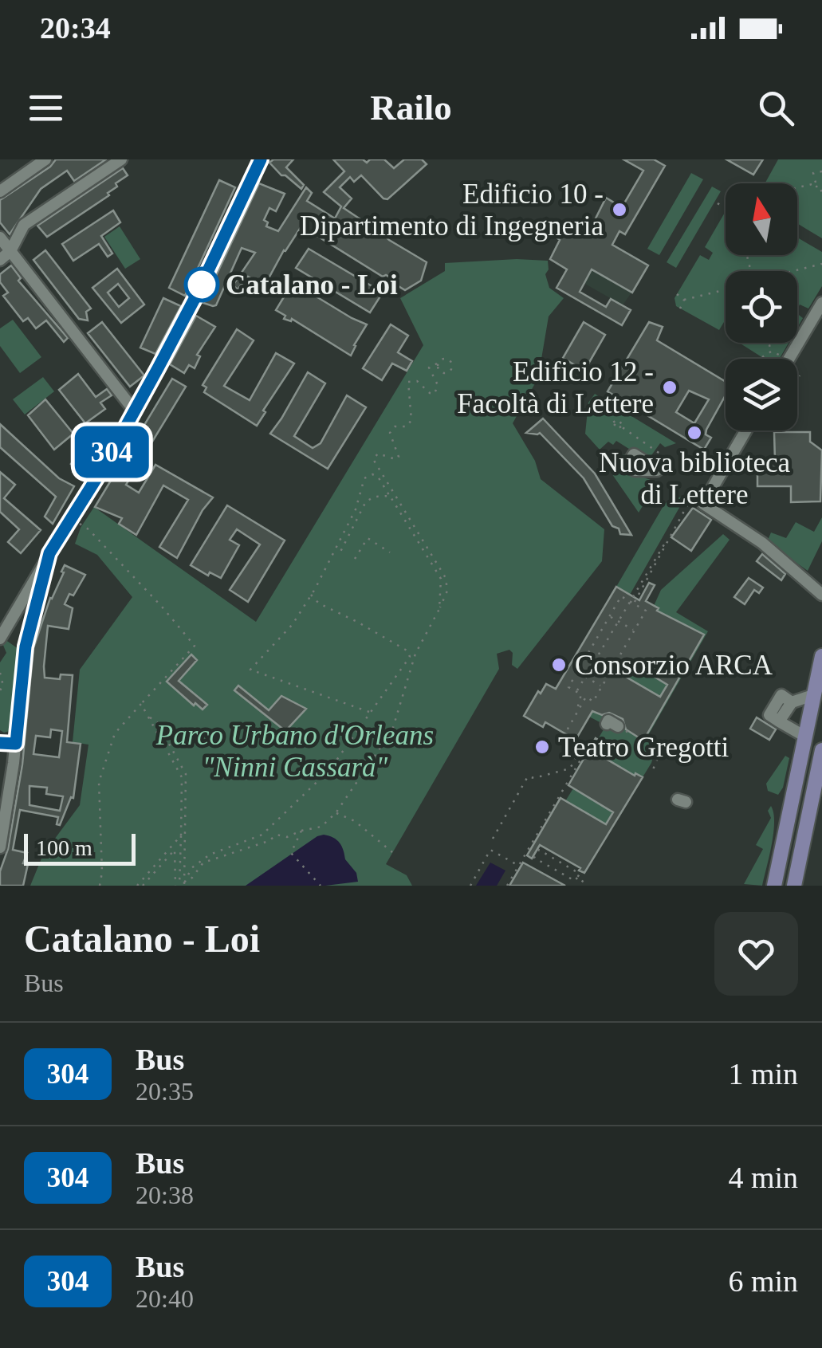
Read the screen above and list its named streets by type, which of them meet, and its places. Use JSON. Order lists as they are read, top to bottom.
{
  "parks": ["Parco Urbano d'Orleans \"Ninni Cassarà\""],
  "places": [
    "Edificio 10 - Dipartimento di Ingegneria",
    "Catalano - Loi",
    "Edificio 12 - Facoltà di Lettere",
    "Nuova biblioteca di Lettere",
    "Consorzio ARCA",
    "Teatro Gregotti"
  ],
  "lines": ["bus line 304"],
  "scale_bar": "100 m",
  "north": "top",
  "page": {
    "status": "20:34",
    "header": "Railo",
    "on_map": "304",
    "scale": "100 m",
    "heading": ["Catalano - Loi", "Bus"],
    "list": [
      {
        "mark": "304",
        "name": "Bus",
        "note": "20:35",
        "value": "1 min"
      },
      {
        "mark": "304",
        "name": "Bus",
        "note": "20:38",
        "value": "4 min"
      },
      {
        "mark": "304",
        "name": "Bus",
        "note": "20:40",
        "value": "6 min"
      }
    ]
  }
}
